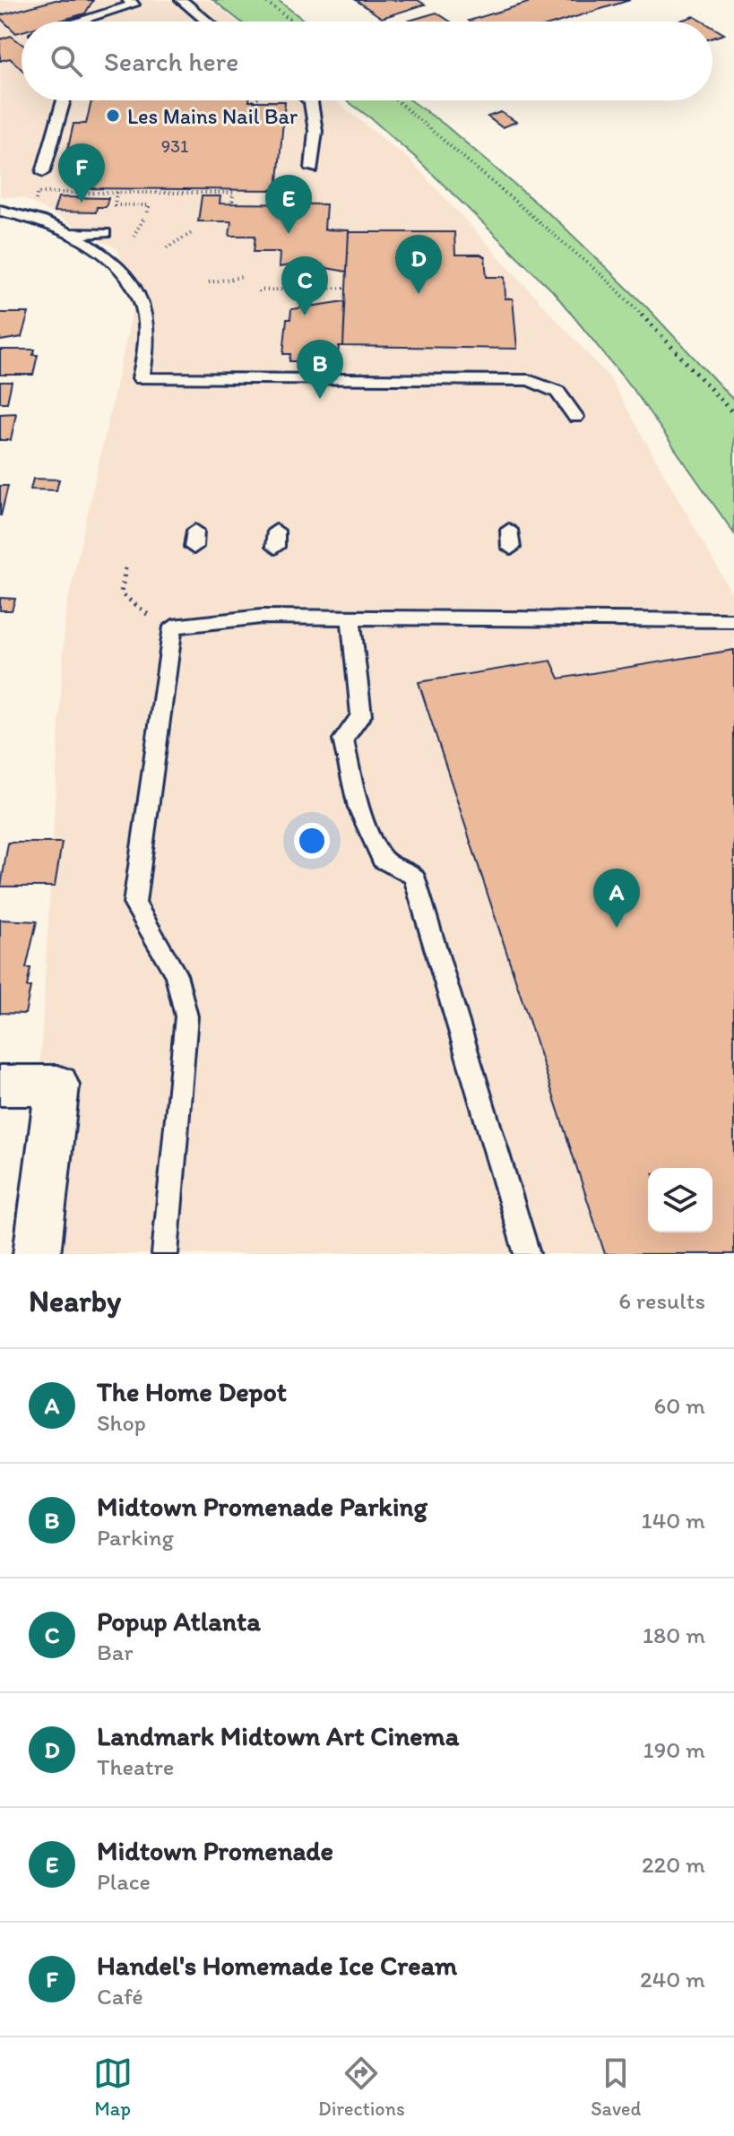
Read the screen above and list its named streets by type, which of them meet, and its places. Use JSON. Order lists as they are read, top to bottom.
{
  "places": ["Les Mains Nail Bar"],
  "house_numbers": ["931"],
  "page": {
    "search": "Search here",
    "pins": [
      "F",
      "E",
      "D",
      "C",
      "B",
      "A"
    ],
    "heading": ["Nearby", "6 results"],
    "list": [
      {
        "mark": "A",
        "name": "The Home Depot",
        "note": "Shop",
        "value": "60 m"
      },
      {
        "mark": "B",
        "name": "Midtown Promenade Parking",
        "note": "Parking",
        "value": "140 m"
      },
      {
        "mark": "C",
        "name": "Popup Atlanta",
        "note": "Bar",
        "value": "180 m"
      },
      {
        "mark": "D",
        "name": "Landmark Midtown Art Cinema",
        "note": "Theatre",
        "value": "190 m"
      },
      {
        "mark": "E",
        "name": "Midtown Promenade",
        "note": "Place",
        "value": "220 m"
      },
      {
        "mark": "F",
        "name": "Handel's Homemade Ice Cream",
        "note": "Café",
        "value": "240 m"
      }
    ],
    "nav": ["Map", "Directions", "Saved"]
  }
}
